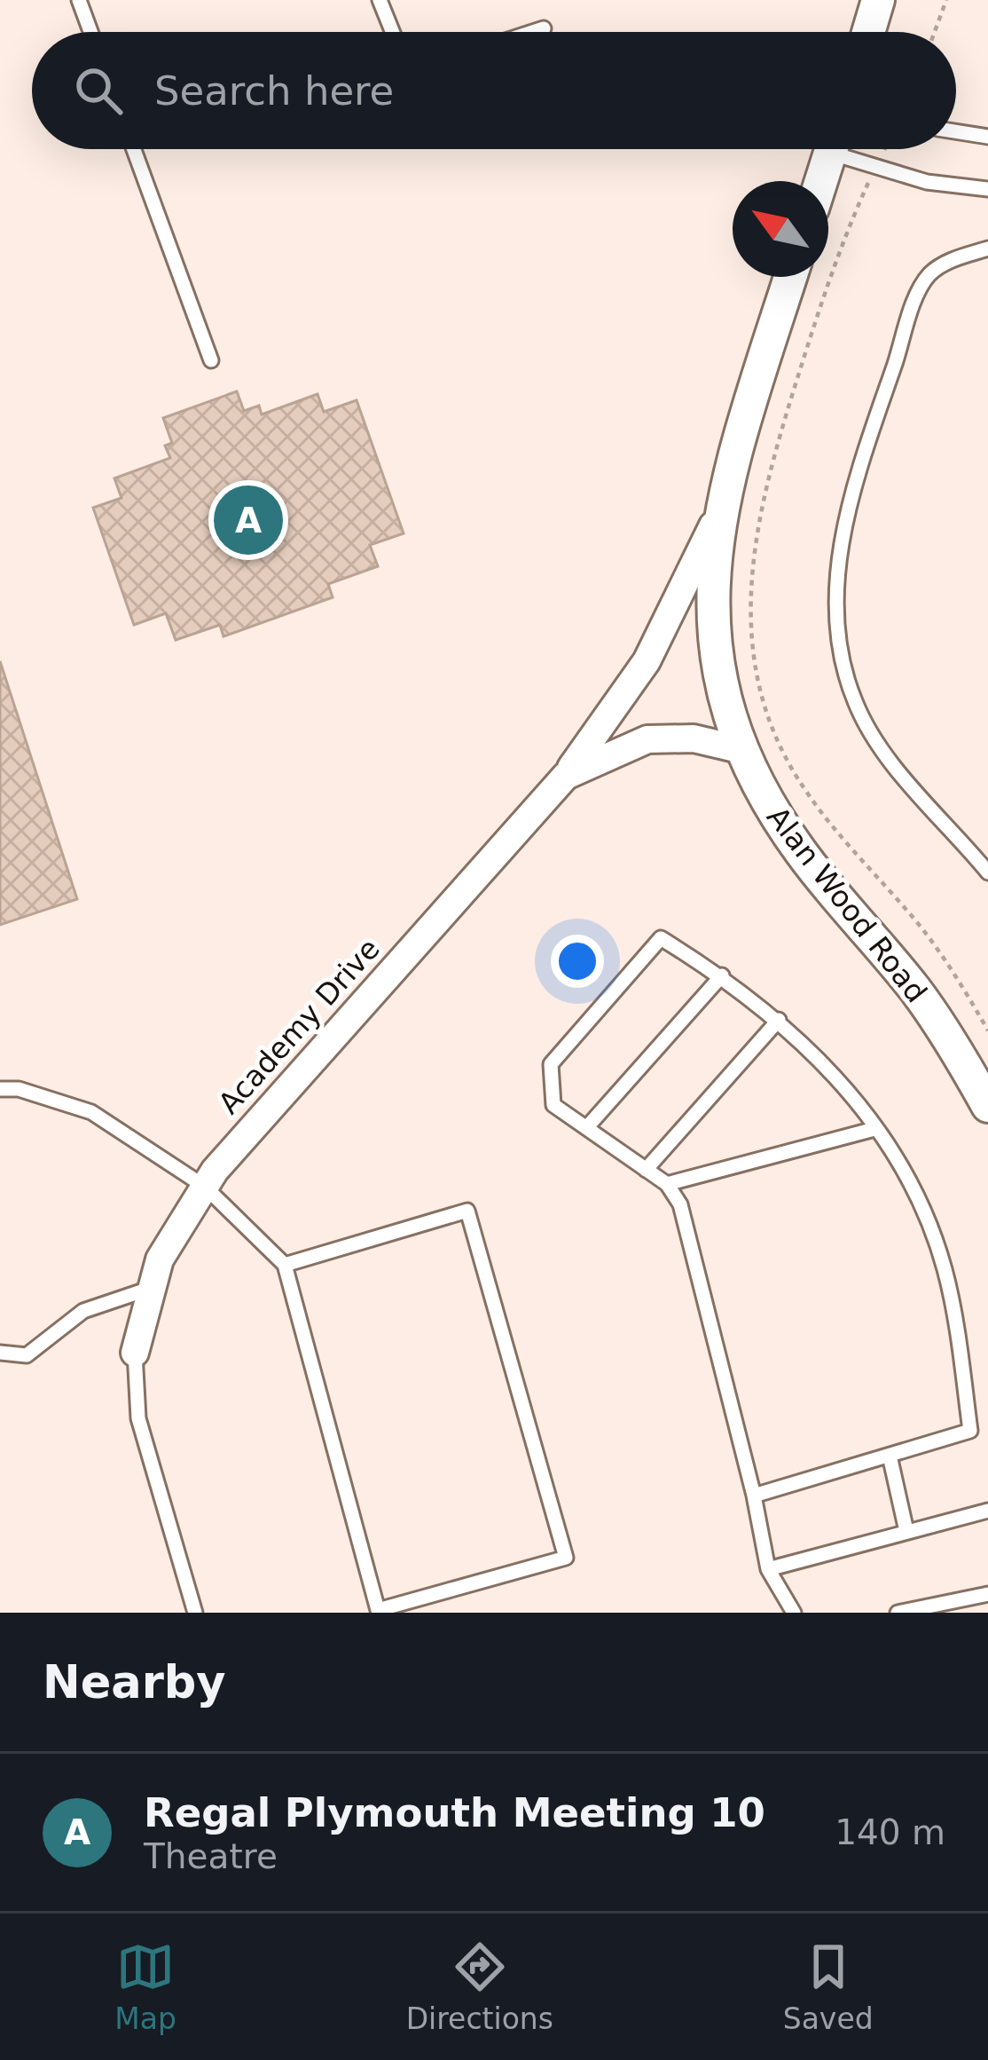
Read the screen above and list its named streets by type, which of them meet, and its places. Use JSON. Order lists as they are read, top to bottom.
{
  "streets": {
    "street": ["Alan Wood Road", "Academy Drive"]
  },
  "crossings": [
    ["Alan Wood Road", "Academy Drive"]
  ],
  "north": "top left",
  "page": {
    "search": "Search here",
    "pins": "A",
    "heading": "Nearby",
    "list": [
      {
        "mark": "A",
        "name": "Regal Plymouth Meeting 10",
        "note": "Theatre",
        "value": "140 m"
      }
    ],
    "nav": ["Map", "Directions", "Saved"]
  }
}
